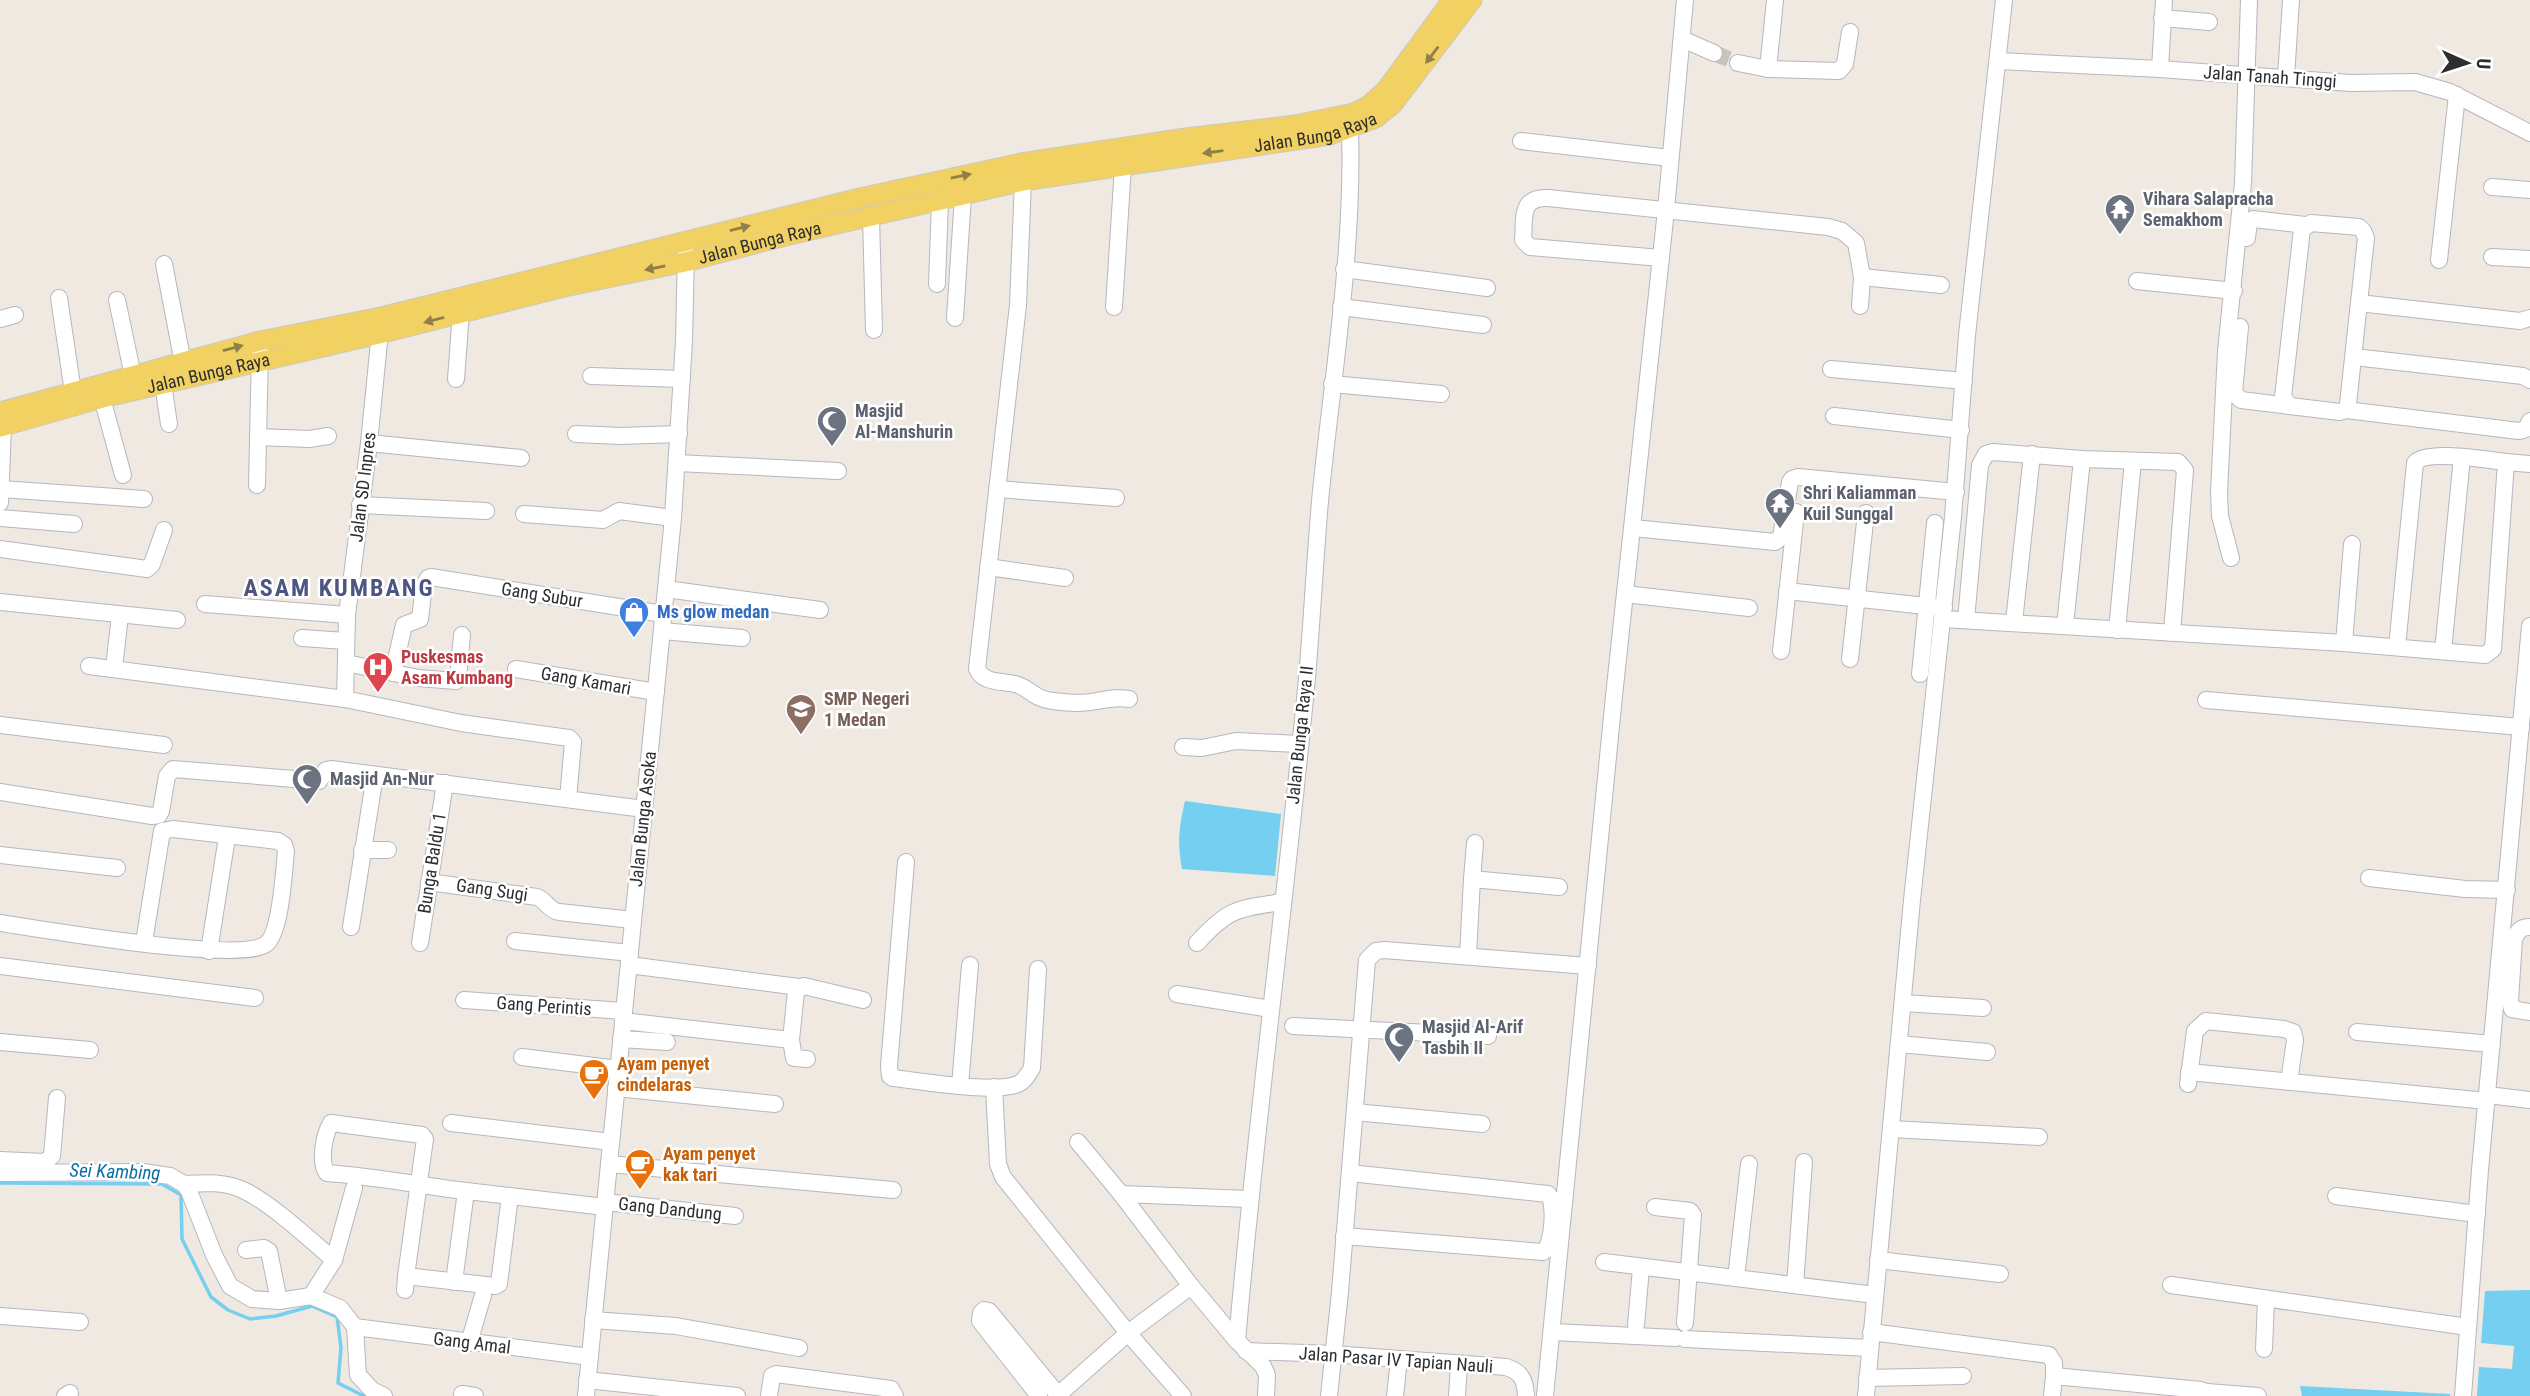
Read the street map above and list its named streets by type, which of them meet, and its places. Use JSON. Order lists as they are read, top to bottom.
{
  "streets": {
    "main road": ["Jalan Bunga Raya"],
    "street": [
      "Jalan Tanah Tinggi",
      "Jalan SD Inpres",
      "Gang Subur",
      "Gang Kamari",
      "Jalan Bunga Raya II",
      "Jalan Bunga Asoka",
      "Bunga Baldu 1",
      "Gang Sugi",
      "Gang Perintis",
      "Gang Dandung",
      "Gang Amal",
      "Jalan Pasar IV Tapian Nauli"
    ]
  },
  "crossings": [
    ["Jalan Bunga Raya", "Jalan SD Inpres"],
    ["Jalan Bunga Raya", "Jalan Bunga Raya II"],
    ["Jalan Bunga Raya", "Jalan Bunga Asoka"],
    ["Gang Subur", "Jalan Bunga Asoka"],
    ["Gang Kamari", "Jalan Bunga Asoka"],
    ["Jalan Bunga Raya II", "Jalan Pasar IV Tapian Nauli"],
    ["Jalan Bunga Asoka", "Gang Sugi"],
    ["Jalan Bunga Asoka", "Gang Perintis"],
    ["Jalan Bunga Asoka", "Gang Dandung"],
    ["Jalan Bunga Asoka", "Gang Amal"],
    ["Bunga Baldu 1", "Gang Sugi"]
  ],
  "districts": ["ASAM KUMBANG"],
  "water": ["Sei Kambing"],
  "places": {
    "temple": ["Vihara Salapracha Semakhom", "Shri Kaliamman Kuil Sunggal"],
    "mosque": ["Masjid Al-Manshurin", "Masjid An-Nur", "Masjid Al-Arif Tasbih II"],
    "shop": ["Ms glow medan"],
    "hospital": ["Puskesmas Asam Kumbang"],
    "school or university": ["SMP Negeri 1 Medan"],
    "cafe": ["Ayam penyet cindelaras", "Ayam penyet kak tari"]
  },
  "north": "right"
}
